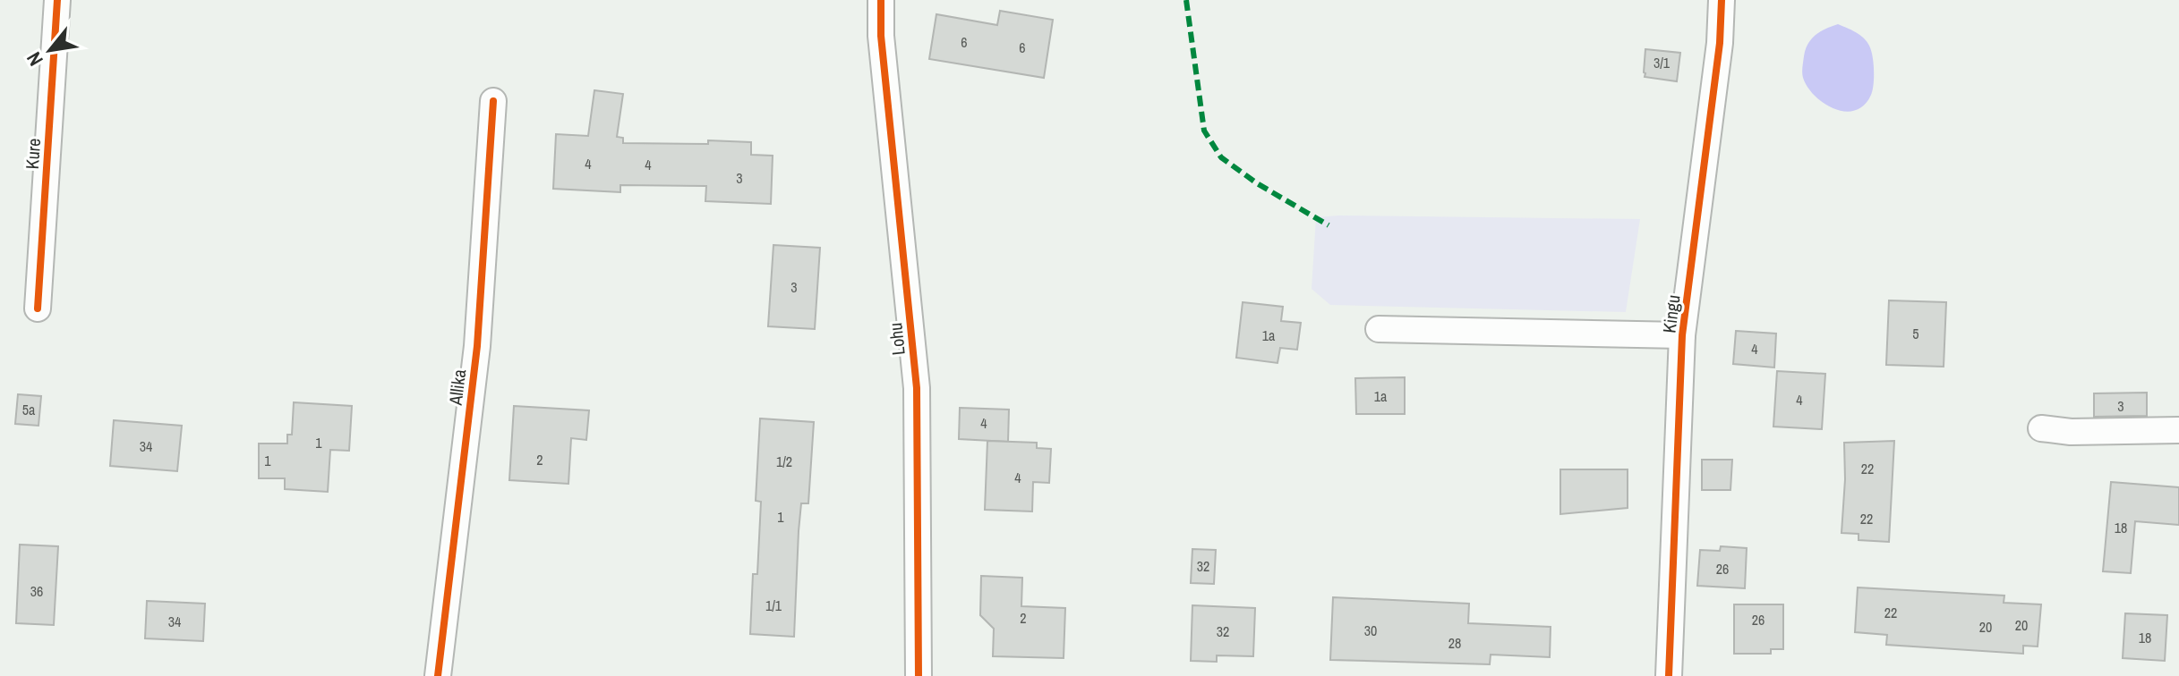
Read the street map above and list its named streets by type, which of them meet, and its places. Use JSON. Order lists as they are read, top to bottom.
{
  "streets": {
    "street": [
      "Kure",
      "Kingu",
      "Lohu",
      "Allika"
    ]
  },
  "house_numbers": [
    "6",
    "6",
    "3/1",
    "4",
    "4",
    "3",
    "3",
    "5",
    "1a",
    "4",
    "1a",
    "4",
    "3",
    "5a",
    "4",
    "1",
    "34",
    "2",
    "1",
    "1/2",
    "22",
    "4",
    "1",
    "22",
    "18",
    "32",
    "26",
    "36",
    "1/1",
    "22",
    "2",
    "26",
    "34",
    "20",
    "20",
    "30",
    "32",
    "18",
    "28"
  ],
  "north": "bottom left"
}
